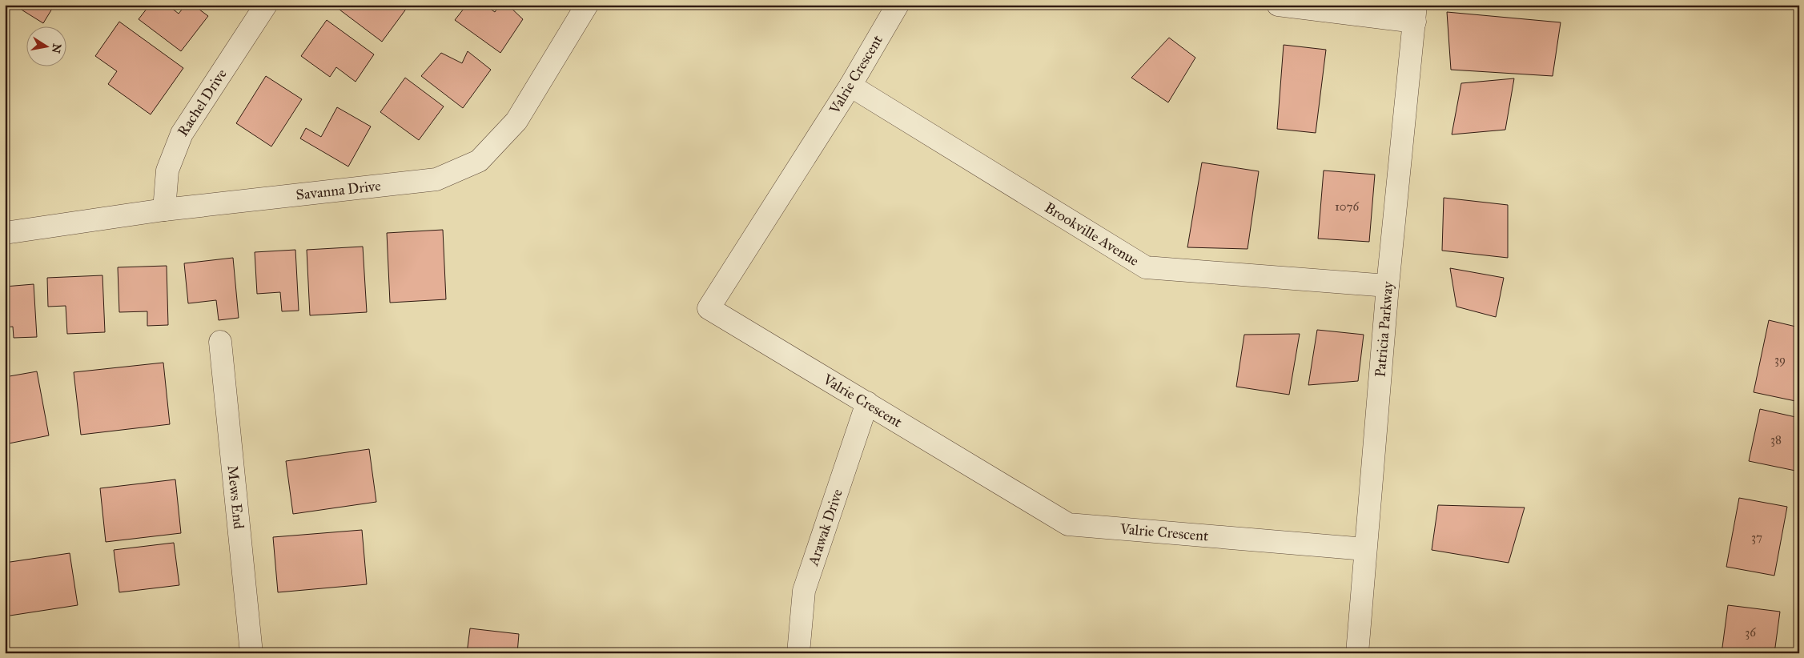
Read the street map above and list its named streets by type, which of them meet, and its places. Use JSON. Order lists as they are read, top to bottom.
{
  "streets": {
    "street": [
      "Valrie Crescent",
      "Rachel Drive",
      "Savanna Drive",
      "Brookville Avenue",
      "Patricia Parkway",
      "Mews End",
      "Arawak Drive"
    ]
  },
  "crossings": [
    ["Valrie Crescent", "Brookville Avenue"],
    ["Valrie Crescent", "Patricia Parkway"],
    ["Valrie Crescent", "Arawak Drive"],
    ["Rachel Drive", "Savanna Drive"],
    ["Brookville Avenue", "Patricia Parkway"]
  ],
  "house_numbers": [
    "1076",
    "39",
    "38",
    "37",
    "36"
  ],
  "north": "right"
}
